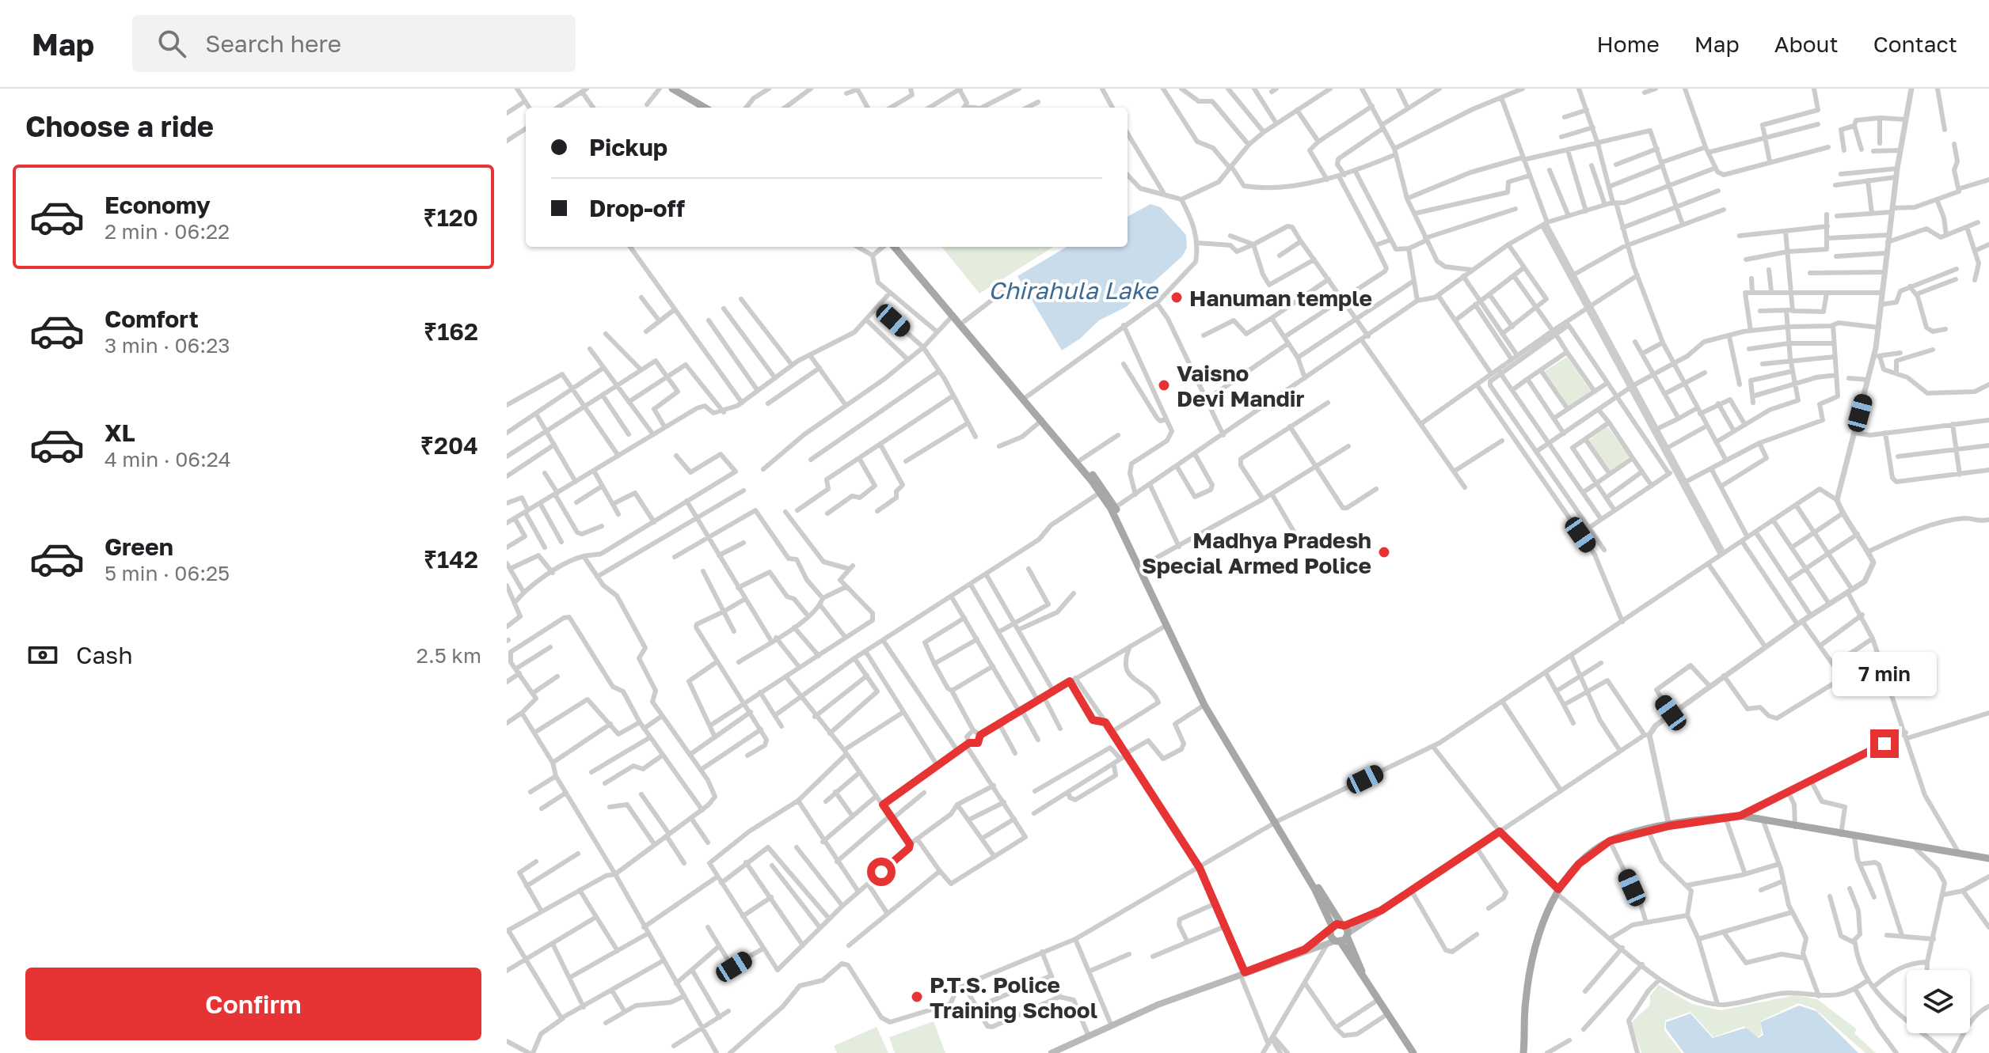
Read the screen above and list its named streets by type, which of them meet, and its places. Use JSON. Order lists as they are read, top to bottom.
{
  "water": ["Chirahula Lake"],
  "places": [
    "Hanuman temple",
    "Vaisno Devi Mandir",
    "Madhya Pradesh Special Armed Police",
    "P.T.S. Police Training School"
  ],
  "page": {
    "header": "Map",
    "search": "Search here",
    "nav": [
      "Home",
      "Map",
      "About",
      "Contact"
    ],
    "heading": "Choose a ride",
    "banner": ["Pickup", "Drop-off"],
    "list": [
      {
        "name": "Economy",
        "note": "2 min · 06:22",
        "value": "₹120"
      },
      {
        "name": "Comfort",
        "note": "3 min · 06:23",
        "value": "₹162"
      },
      {
        "name": "XL",
        "note": "4 min · 06:24",
        "value": "₹204"
      },
      {
        "name": "Green",
        "note": "5 min · 06:25",
        "value": "₹142"
      }
    ],
    "pay": ["Cash", "2.5 km"],
    "bubble": "7 min",
    "buttons": "Confirm"
  }
}
